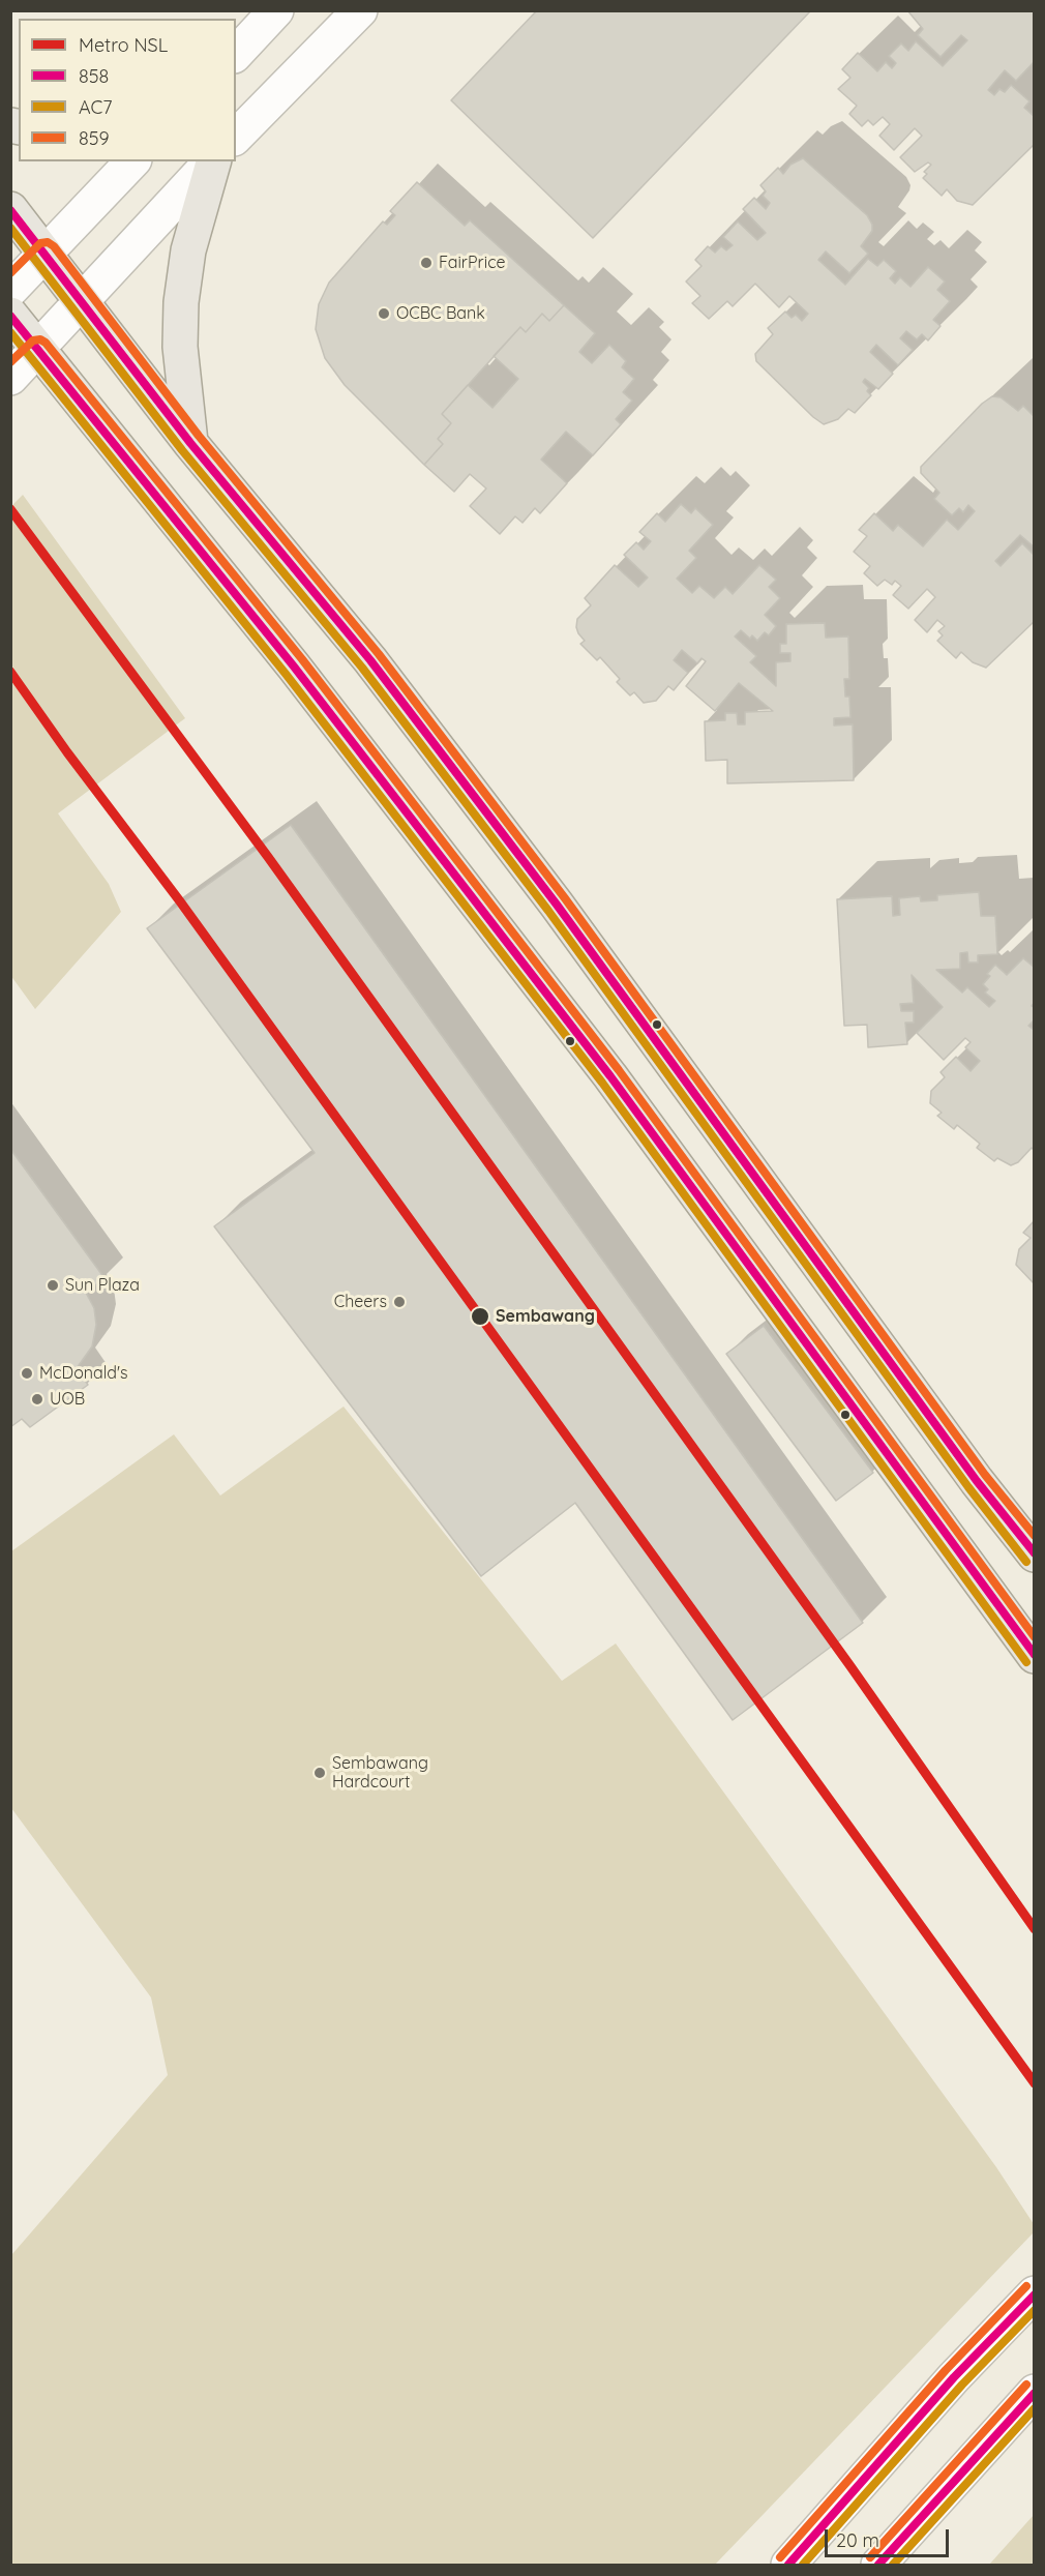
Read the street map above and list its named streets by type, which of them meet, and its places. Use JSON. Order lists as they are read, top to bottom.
{
  "places": [
    "FairPrice",
    "OCBC Bank",
    "Sun Plaza",
    "Cheers",
    "Sembawang",
    "McDonald's",
    "UOB",
    "Sembawang Hardcourt"
  ],
  "lines": [
    "transit line 858",
    "transit line AC7",
    "transit line 859",
    "metro line NSL"
  ],
  "legend": [
    "Metro NSL",
    "858",
    "AC7",
    "859"
  ],
  "scale_bar": "20 m"
}
